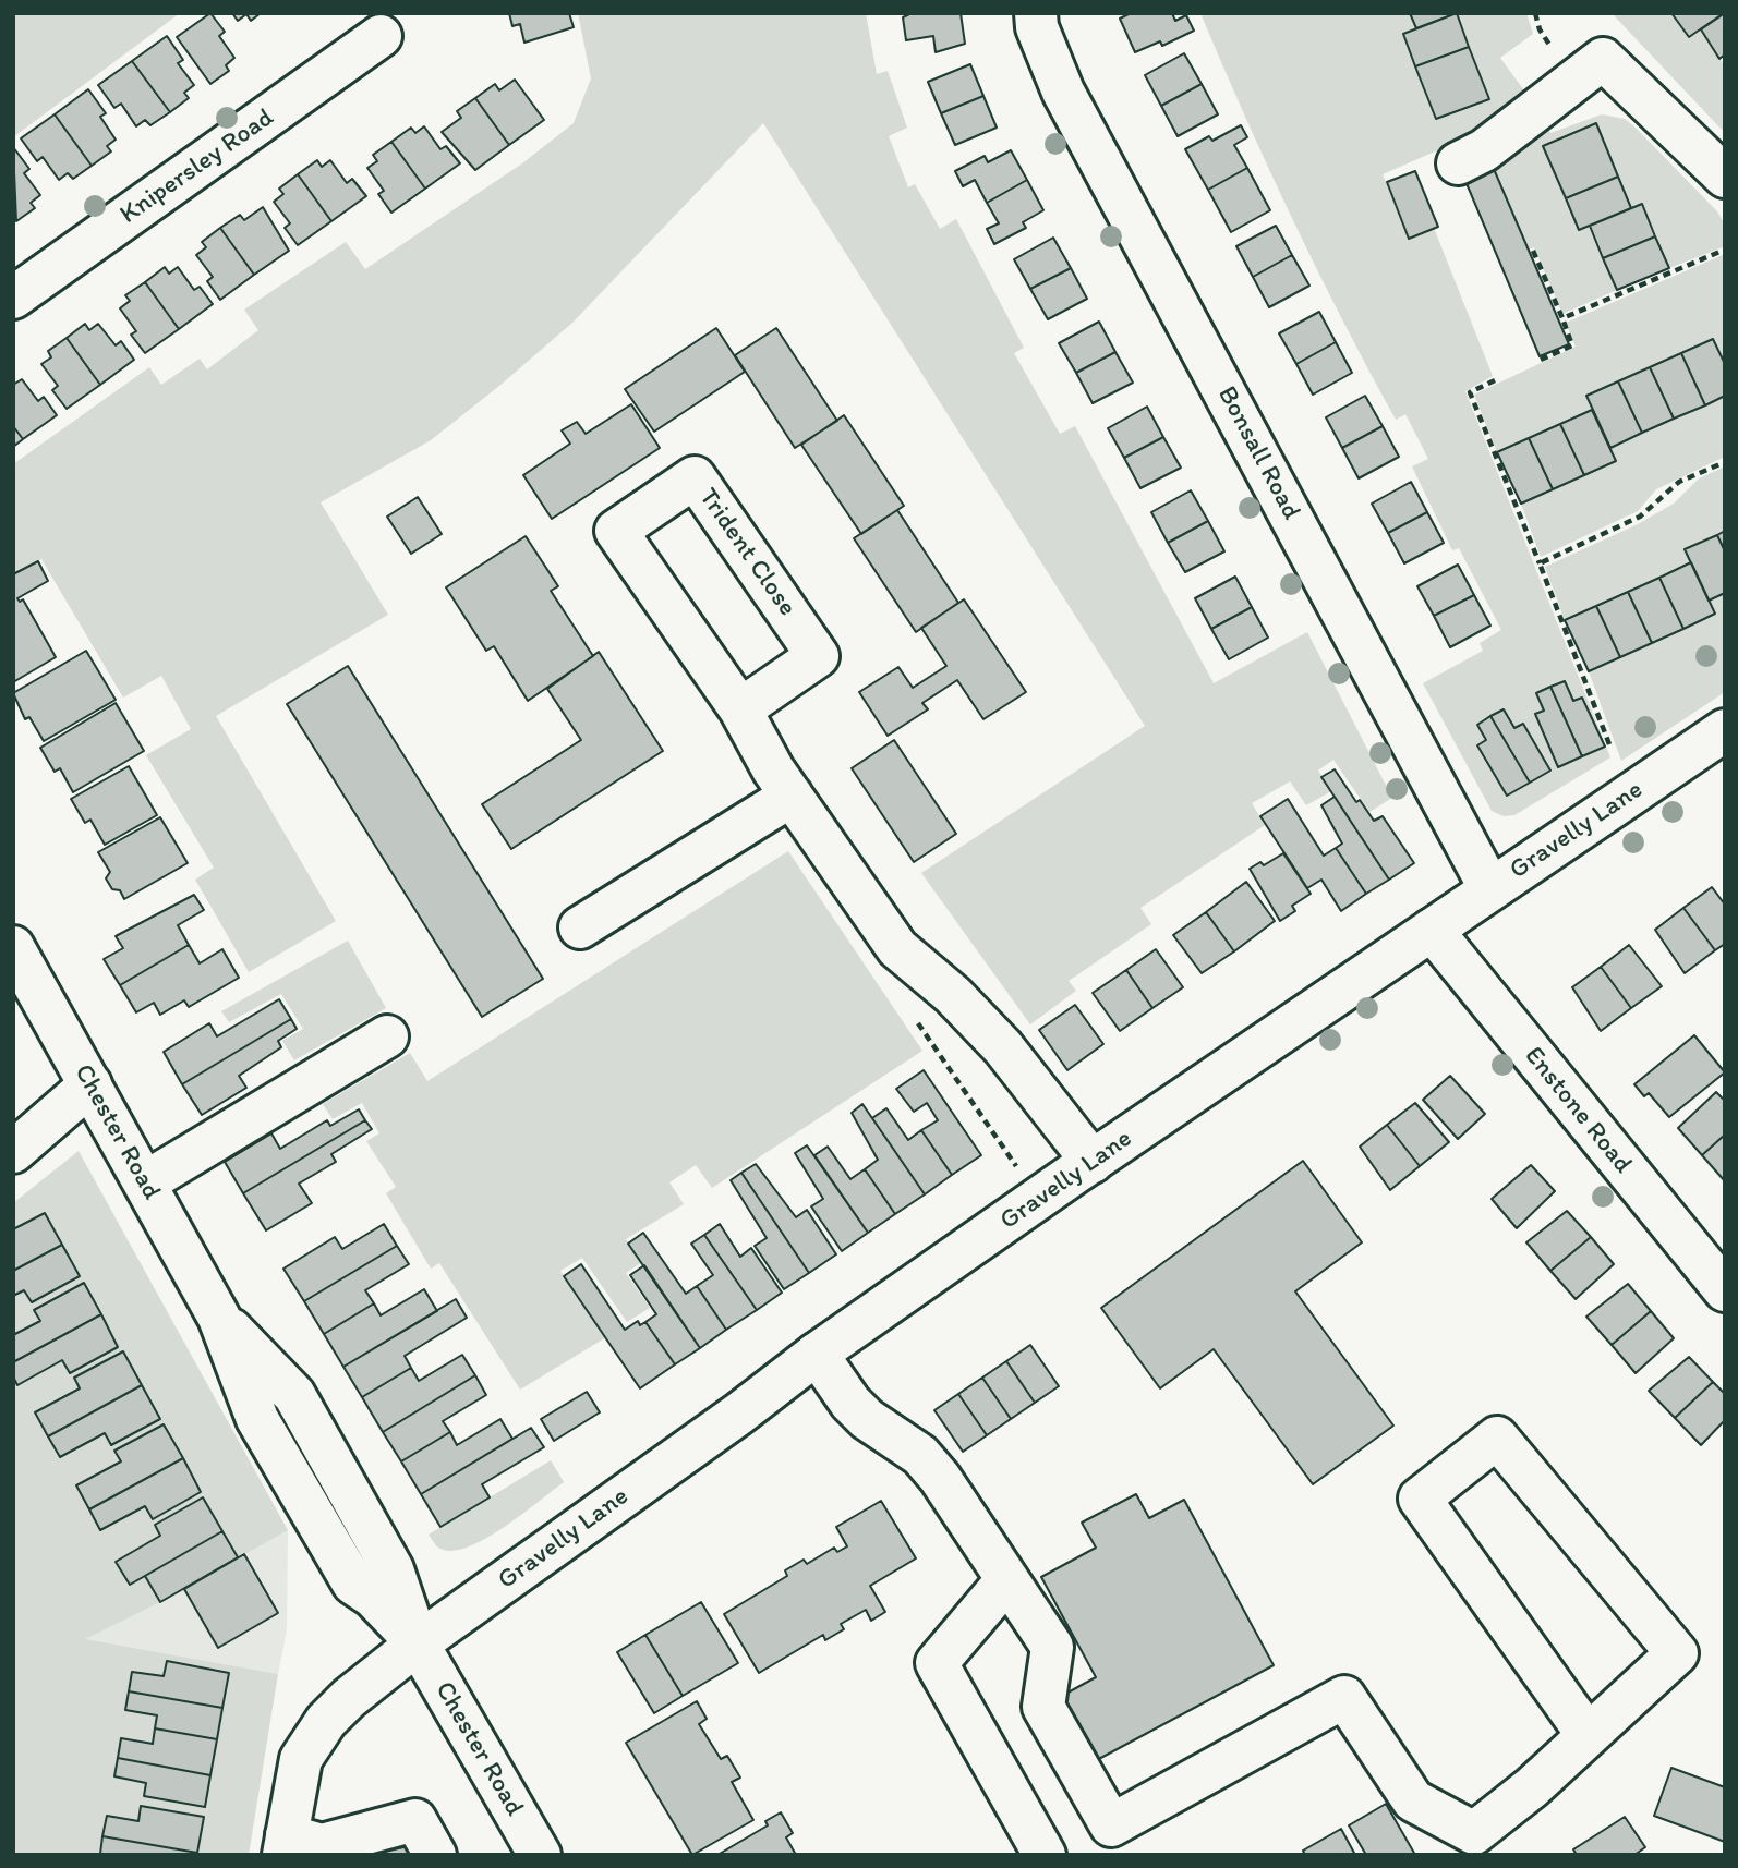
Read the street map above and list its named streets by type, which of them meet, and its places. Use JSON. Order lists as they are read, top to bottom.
{
  "streets": {
    "main road": [
      "Knipersley Road",
      "Bonsall Road",
      "Trident Close",
      "Gravelly Lane",
      "Enstone Road",
      "Chester Road"
    ]
  },
  "crossings": [
    ["Bonsall Road", "Gravelly Lane"],
    ["Trident Close", "Gravelly Lane"],
    ["Gravelly Lane", "Enstone Road"],
    ["Gravelly Lane", "Chester Road"]
  ]
}
